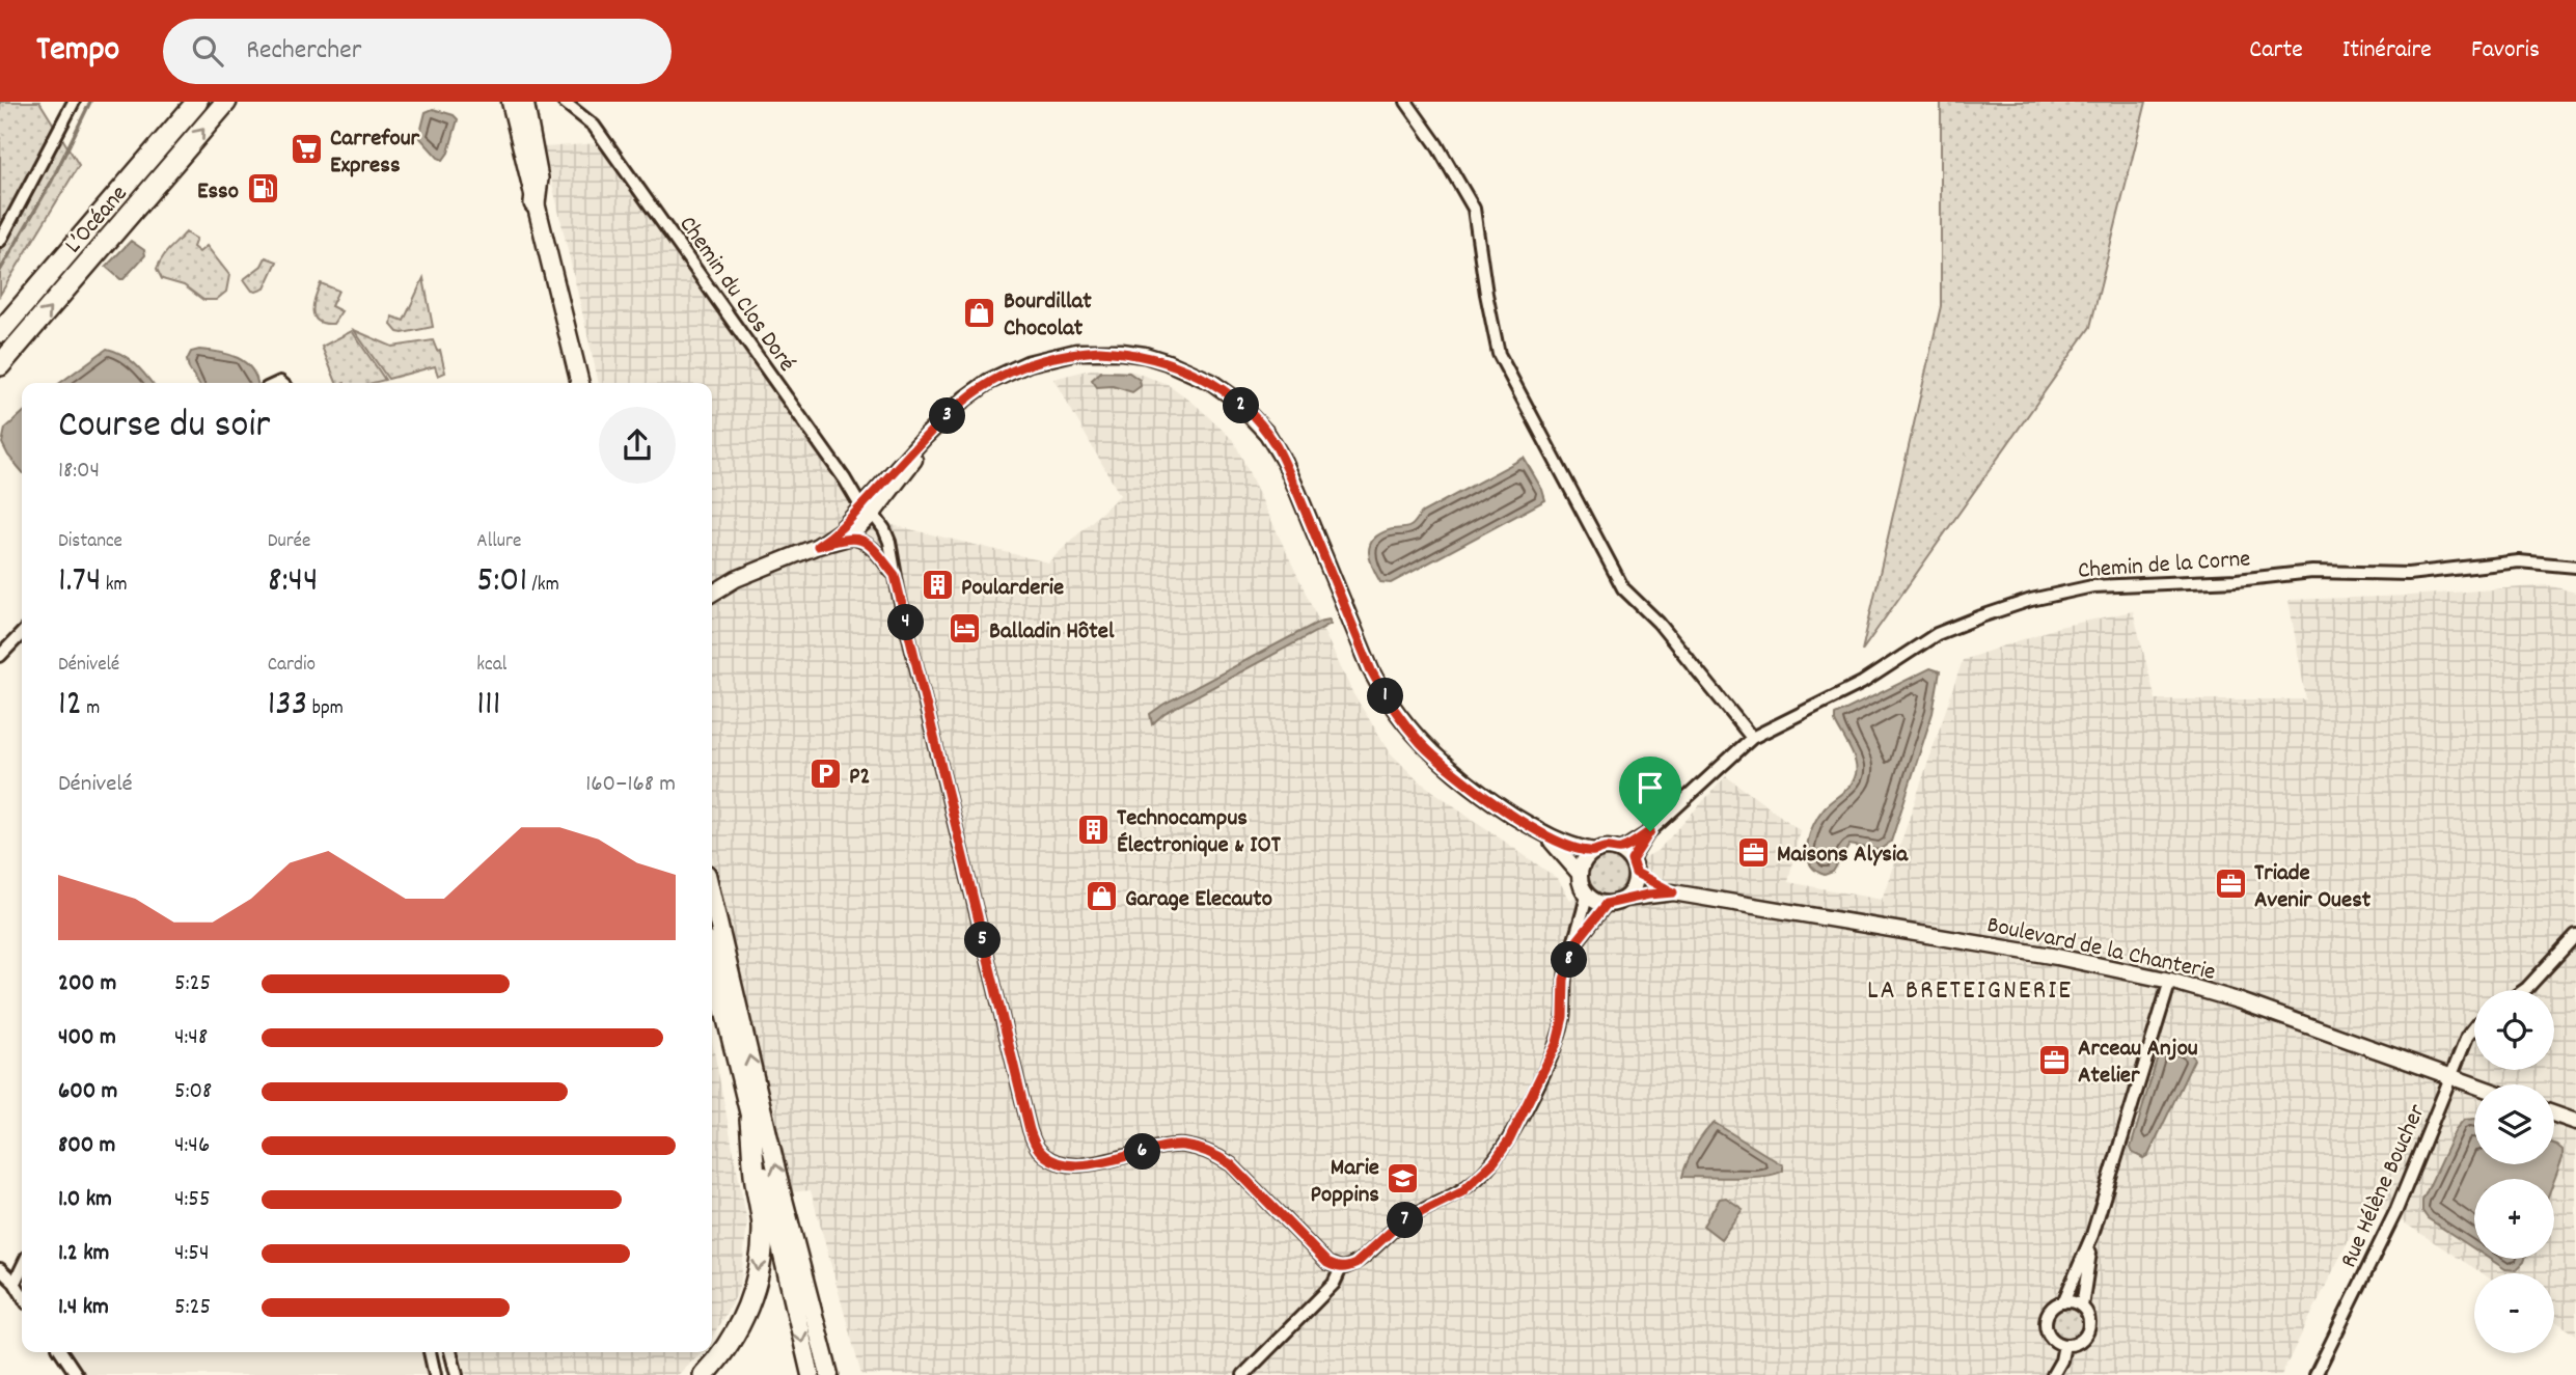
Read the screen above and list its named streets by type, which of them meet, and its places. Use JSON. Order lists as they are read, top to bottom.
{
  "streets": {
    "highway": ["L’Océane"],
    "street": [
      "Chemin du Clos Doré",
      "Chemin de la Corne",
      "Boulevard de la Chanterie",
      "Rue Hélène Boucher"
    ]
  },
  "crossings": [
    ["Chemin de la Corne", "Boulevard de la Chanterie"],
    ["Boulevard de la Chanterie", "Rue Hélène Boucher"]
  ],
  "districts": ["LA BRETEIGNERIE"],
  "places": {
    "supermarket": ["Carrefour Express"],
    "fuel station": ["Esso"],
    "shop": ["Bourdillat Chocolat", "Garage Elecauto"],
    "building": ["Poularderie", "Technocampus Électronique & IOT"],
    "hotel": ["Balladin Hôtel"],
    "parking": ["P2"],
    "office": ["Maisons Alysia", "Triade Avenir Ouest", "Arceau Anjou Atelier"],
    "school or university": ["Marie Poppins"]
  },
  "page": {
    "header": "Tempo",
    "search": "Rechercher",
    "nav": ["Carte", "Itinéraire", "Favoris"],
    "heading": ["Course du soir", "18:04"],
    "pins": [
      "2",
      "3",
      "4",
      "1",
      "5",
      "8",
      "6",
      "7"
    ],
    "stats": [
      ["Distance", "1.74 km"],
      ["Durée", "8:44"],
      ["Allure", "5:01 /km"],
      ["Dénivelé", "12 m"],
      ["Cardio", "133 bpm"],
      ["kcal", "111"]
    ],
    "chart": ["Dénivelé", "160–168 m"],
    "list": [
      {
        "name": "200 m",
        "note": "5:25"
      },
      {
        "name": "400 m",
        "note": "4:48"
      },
      {
        "name": "600 m",
        "note": "5:08"
      },
      {
        "name": "800 m",
        "note": "4:46"
      },
      {
        "name": "1.0 km",
        "note": "4:55"
      },
      {
        "name": "1.2 km",
        "note": "4:54"
      },
      {
        "name": "1.4 km",
        "note": "5:25"
      }
    ],
    "map_buttons": ["+", "−"]
  }
}
